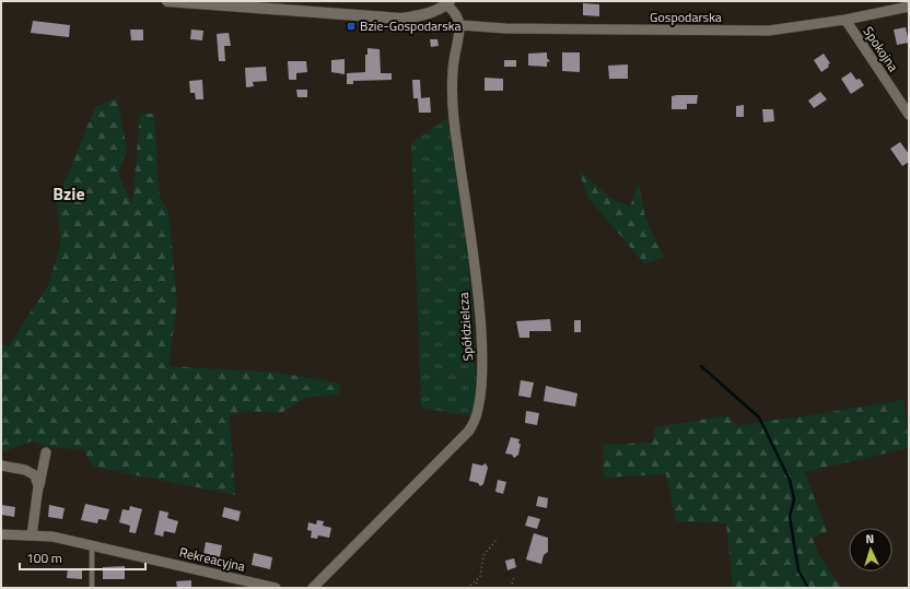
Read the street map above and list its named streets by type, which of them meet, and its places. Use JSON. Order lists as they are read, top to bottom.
{
  "streets": {
    "street": [
      "Gospodarska",
      "Spokojna",
      "Spółdzielcza",
      "Rekreacyjna"
    ]
  },
  "crossings": [
    ["Gospodarska", "Spokojna"],
    ["Gospodarska", "Spółdzielcza"]
  ],
  "districts": ["Bzie"],
  "places": {
    "transit": ["Bzie-Gospodarska"]
  },
  "scale_bar": "100 m",
  "north": "top"
}
